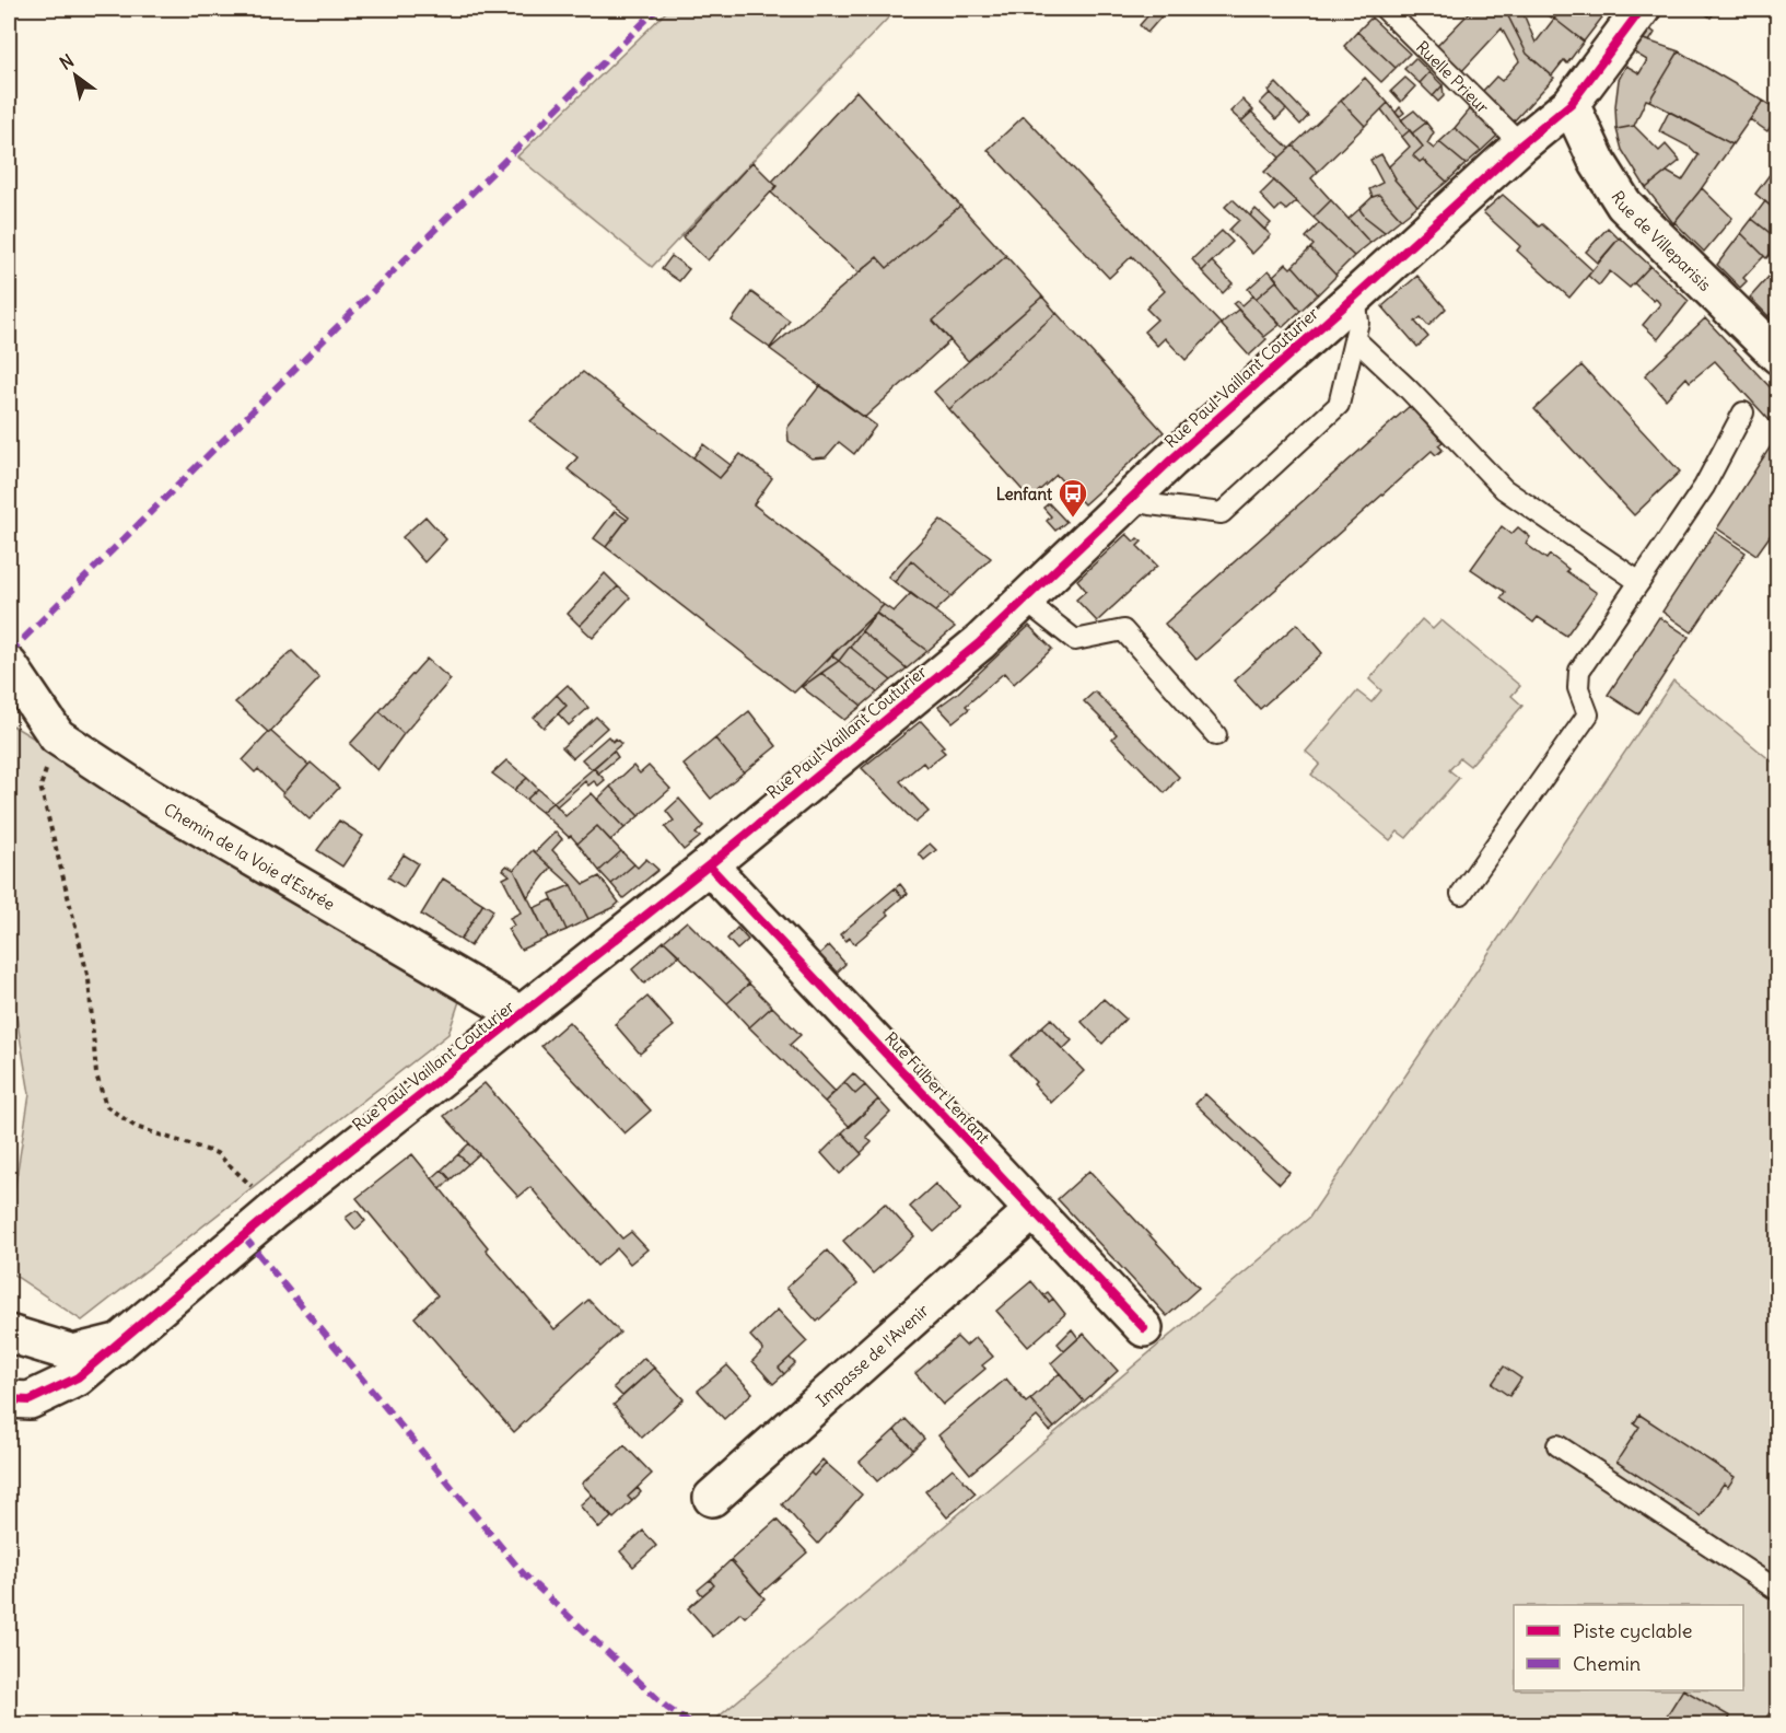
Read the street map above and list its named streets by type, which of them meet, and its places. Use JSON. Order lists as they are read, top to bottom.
{
  "streets": {
    "street": [
      "Rue de Villeparisis",
      "Rue Paul-Vaillant Couturier",
      "Chemin de la Voie d'Estrée",
      "Rue Fulbert Lenfant",
      "Impasse de l'Avenir"
    ],
    "lane": ["Ruelle Prieur"]
  },
  "crossings": [
    ["Ruelle Prieur", "Rue Paul-Vaillant Couturier"],
    ["Rue de Villeparisis", "Rue Paul-Vaillant Couturier"],
    ["Rue Paul-Vaillant Couturier", "Chemin de la Voie d'Estrée"],
    ["Rue Paul-Vaillant Couturier", "Rue Fulbert Lenfant"],
    ["Rue Fulbert Lenfant", "Impasse de l'Avenir"]
  ],
  "places": {
    "bus stop": ["Lenfant"]
  },
  "legend": ["Piste cyclable", "Chemin"],
  "north": "top left"
}
